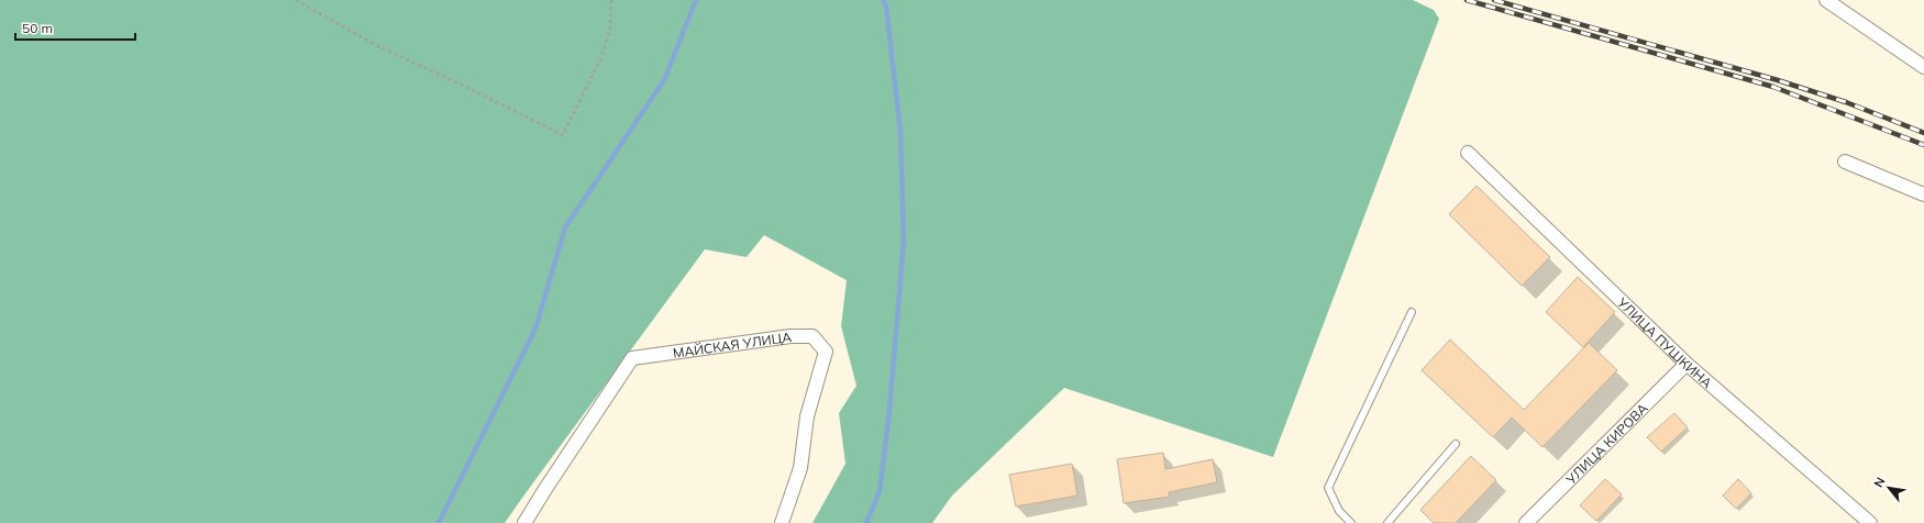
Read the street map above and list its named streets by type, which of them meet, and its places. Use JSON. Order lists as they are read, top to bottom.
{
  "streets": {
    "street": ["УЛИЦА ПУШКИНА", "МАЙСКАЯ УЛИЦА", "УЛИЦА КИРОВА"]
  },
  "crossings": [
    ["УЛИЦА ПУШКИНА", "УЛИЦА КИРОВА"]
  ],
  "scale_bar": "50 m",
  "north": "top left"
}
